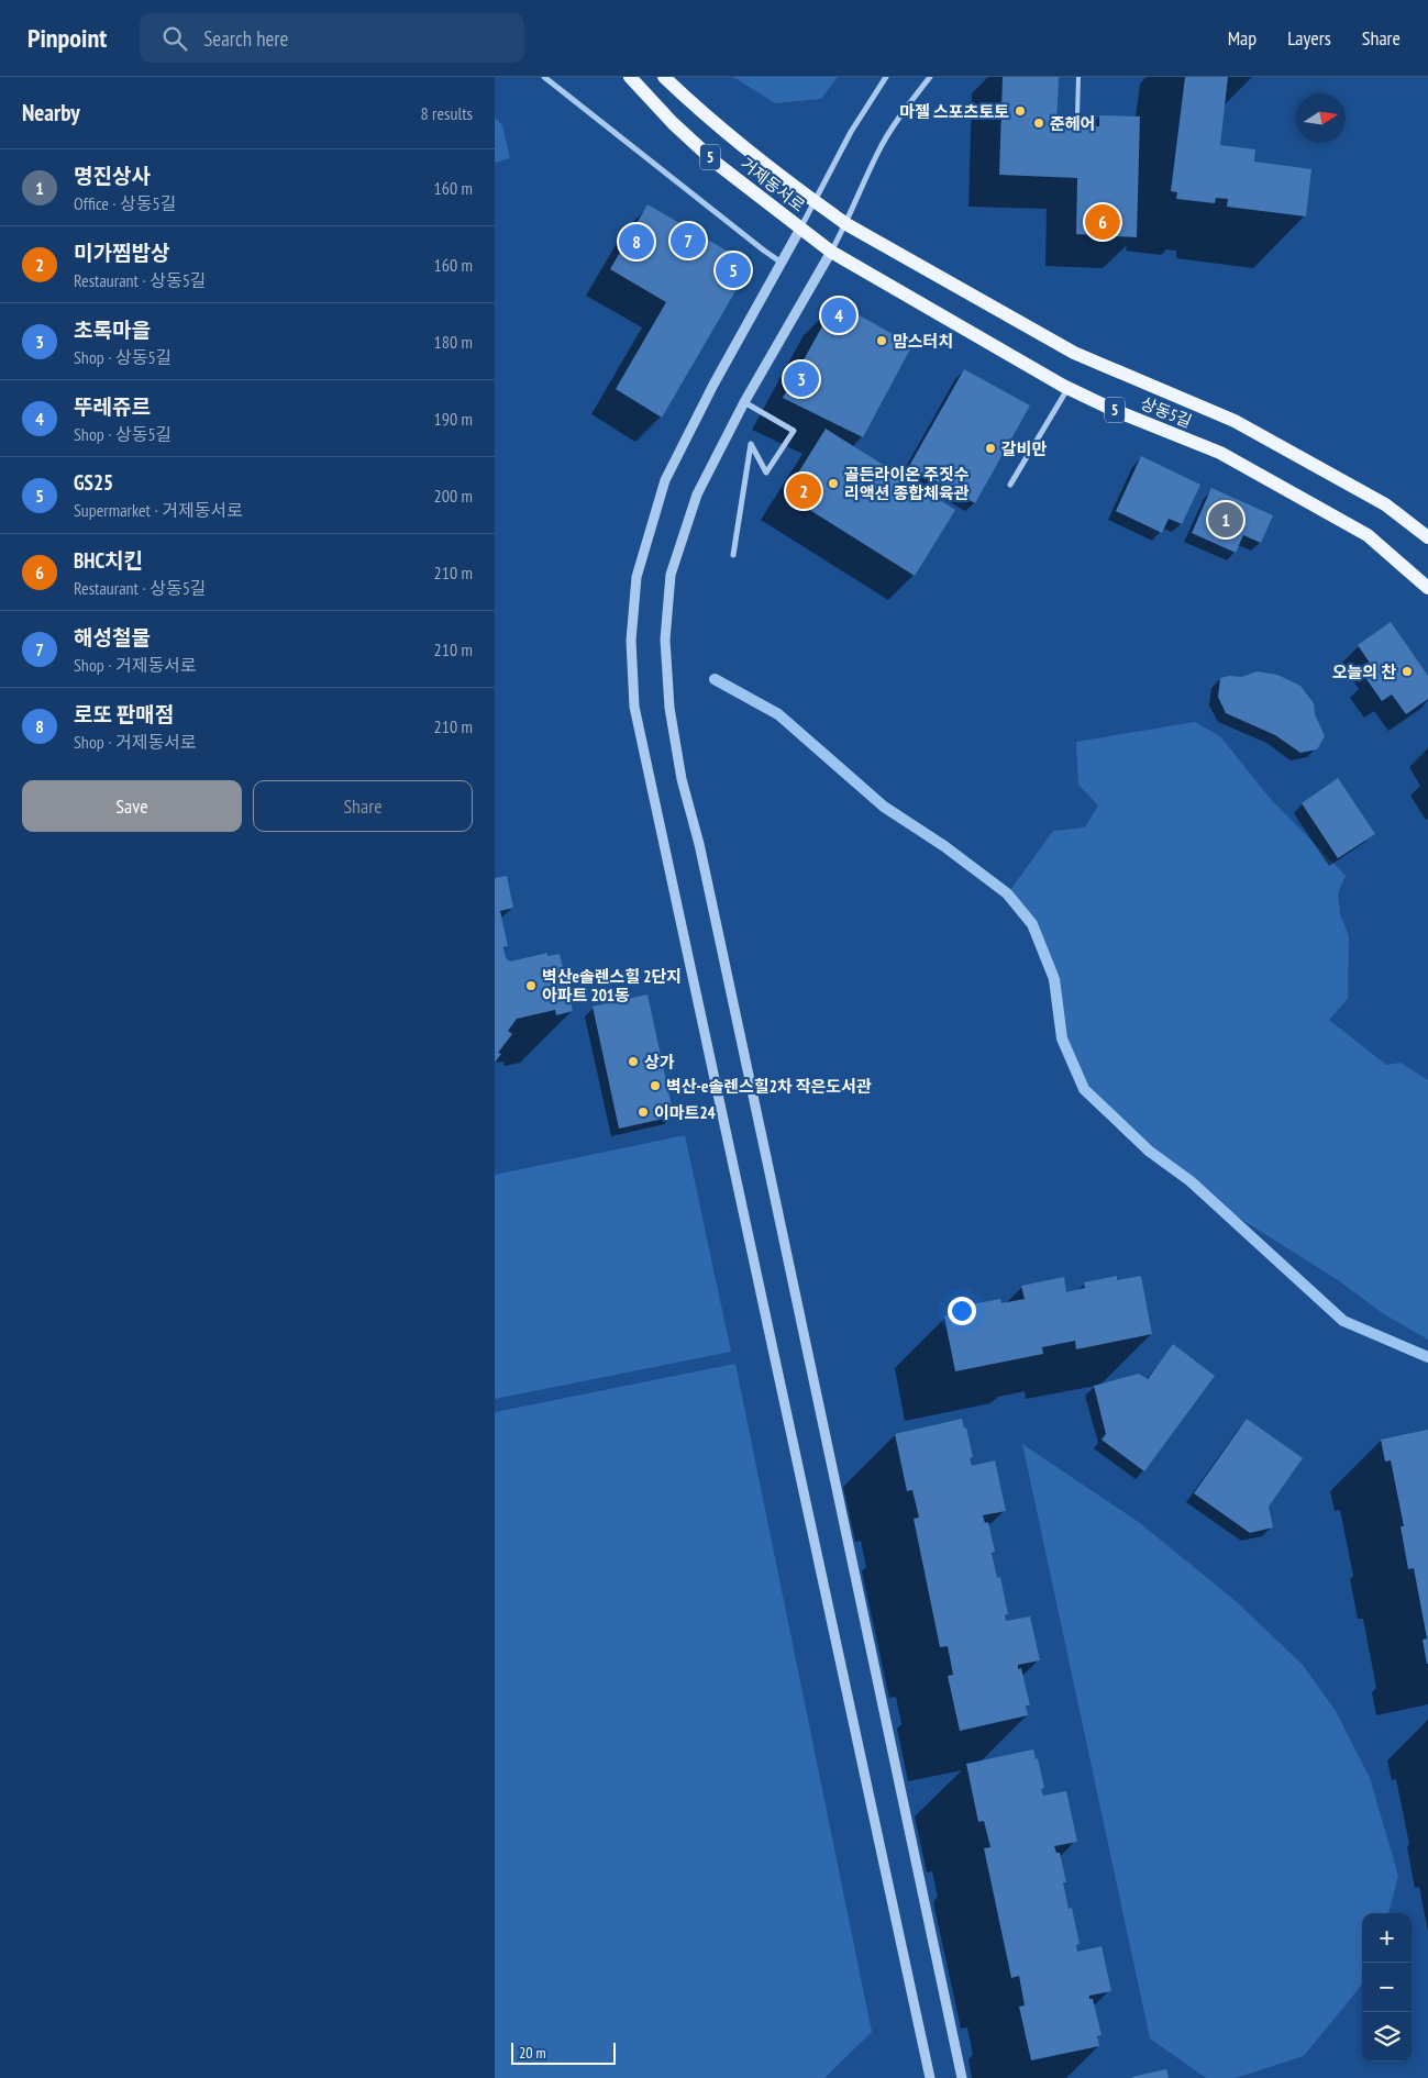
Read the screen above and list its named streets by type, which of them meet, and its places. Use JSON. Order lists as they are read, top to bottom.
{
  "streets": {
    "main road": ["5", "거제동서로", "상동5길"]
  },
  "crossings": [
    ["거제동서로", "상동5길"]
  ],
  "places": [
    "마젤 스포츠토토",
    "준헤어",
    "맘스터치",
    "갈비만",
    "골든라이온 주짓수 리액션 종합체육관",
    "오늘의 찬",
    "벽산e솔렌스힐 2단지 아파트 201동",
    "상가",
    "벽산-e솔렌스힐2차 작은도서관",
    "이마트24"
  ],
  "scale_bar": "20 m",
  "north": "right",
  "page": {
    "header": "Pinpoint",
    "search": "Search here",
    "nav": ["Map", "Layers", "Share"],
    "heading": ["Nearby", "8 results"],
    "list": [
      {
        "mark": "1",
        "name": "명진상사",
        "note": "Office · 상동5길",
        "value": "160 m"
      },
      {
        "mark": "2",
        "name": "미가찜밥상",
        "note": "Restaurant · 상동5길",
        "value": "160 m"
      },
      {
        "mark": "3",
        "name": "초록마을",
        "note": "Shop · 상동5길",
        "value": "180 m"
      },
      {
        "mark": "4",
        "name": "뚜레쥬르",
        "note": "Shop · 상동5길",
        "value": "190 m"
      },
      {
        "mark": "5",
        "name": "GS25",
        "note": "Supermarket · 거제동서로",
        "value": "200 m"
      },
      {
        "mark": "6",
        "name": "BHC치킨",
        "note": "Restaurant · 상동5길",
        "value": "210 m"
      },
      {
        "mark": "7",
        "name": "해성철물",
        "note": "Shop · 거제동서로",
        "value": "210 m"
      },
      {
        "mark": "8",
        "name": "로또 판매점",
        "note": "Shop · 거제동서로",
        "value": "210 m"
      }
    ],
    "pins": [
      "6",
      "7",
      "8",
      "5",
      "4",
      "3",
      "2",
      "1"
    ],
    "buttons": ["Save", "Share"],
    "map_buttons": ["+", "−"],
    "scale": "20 m"
  }
}
